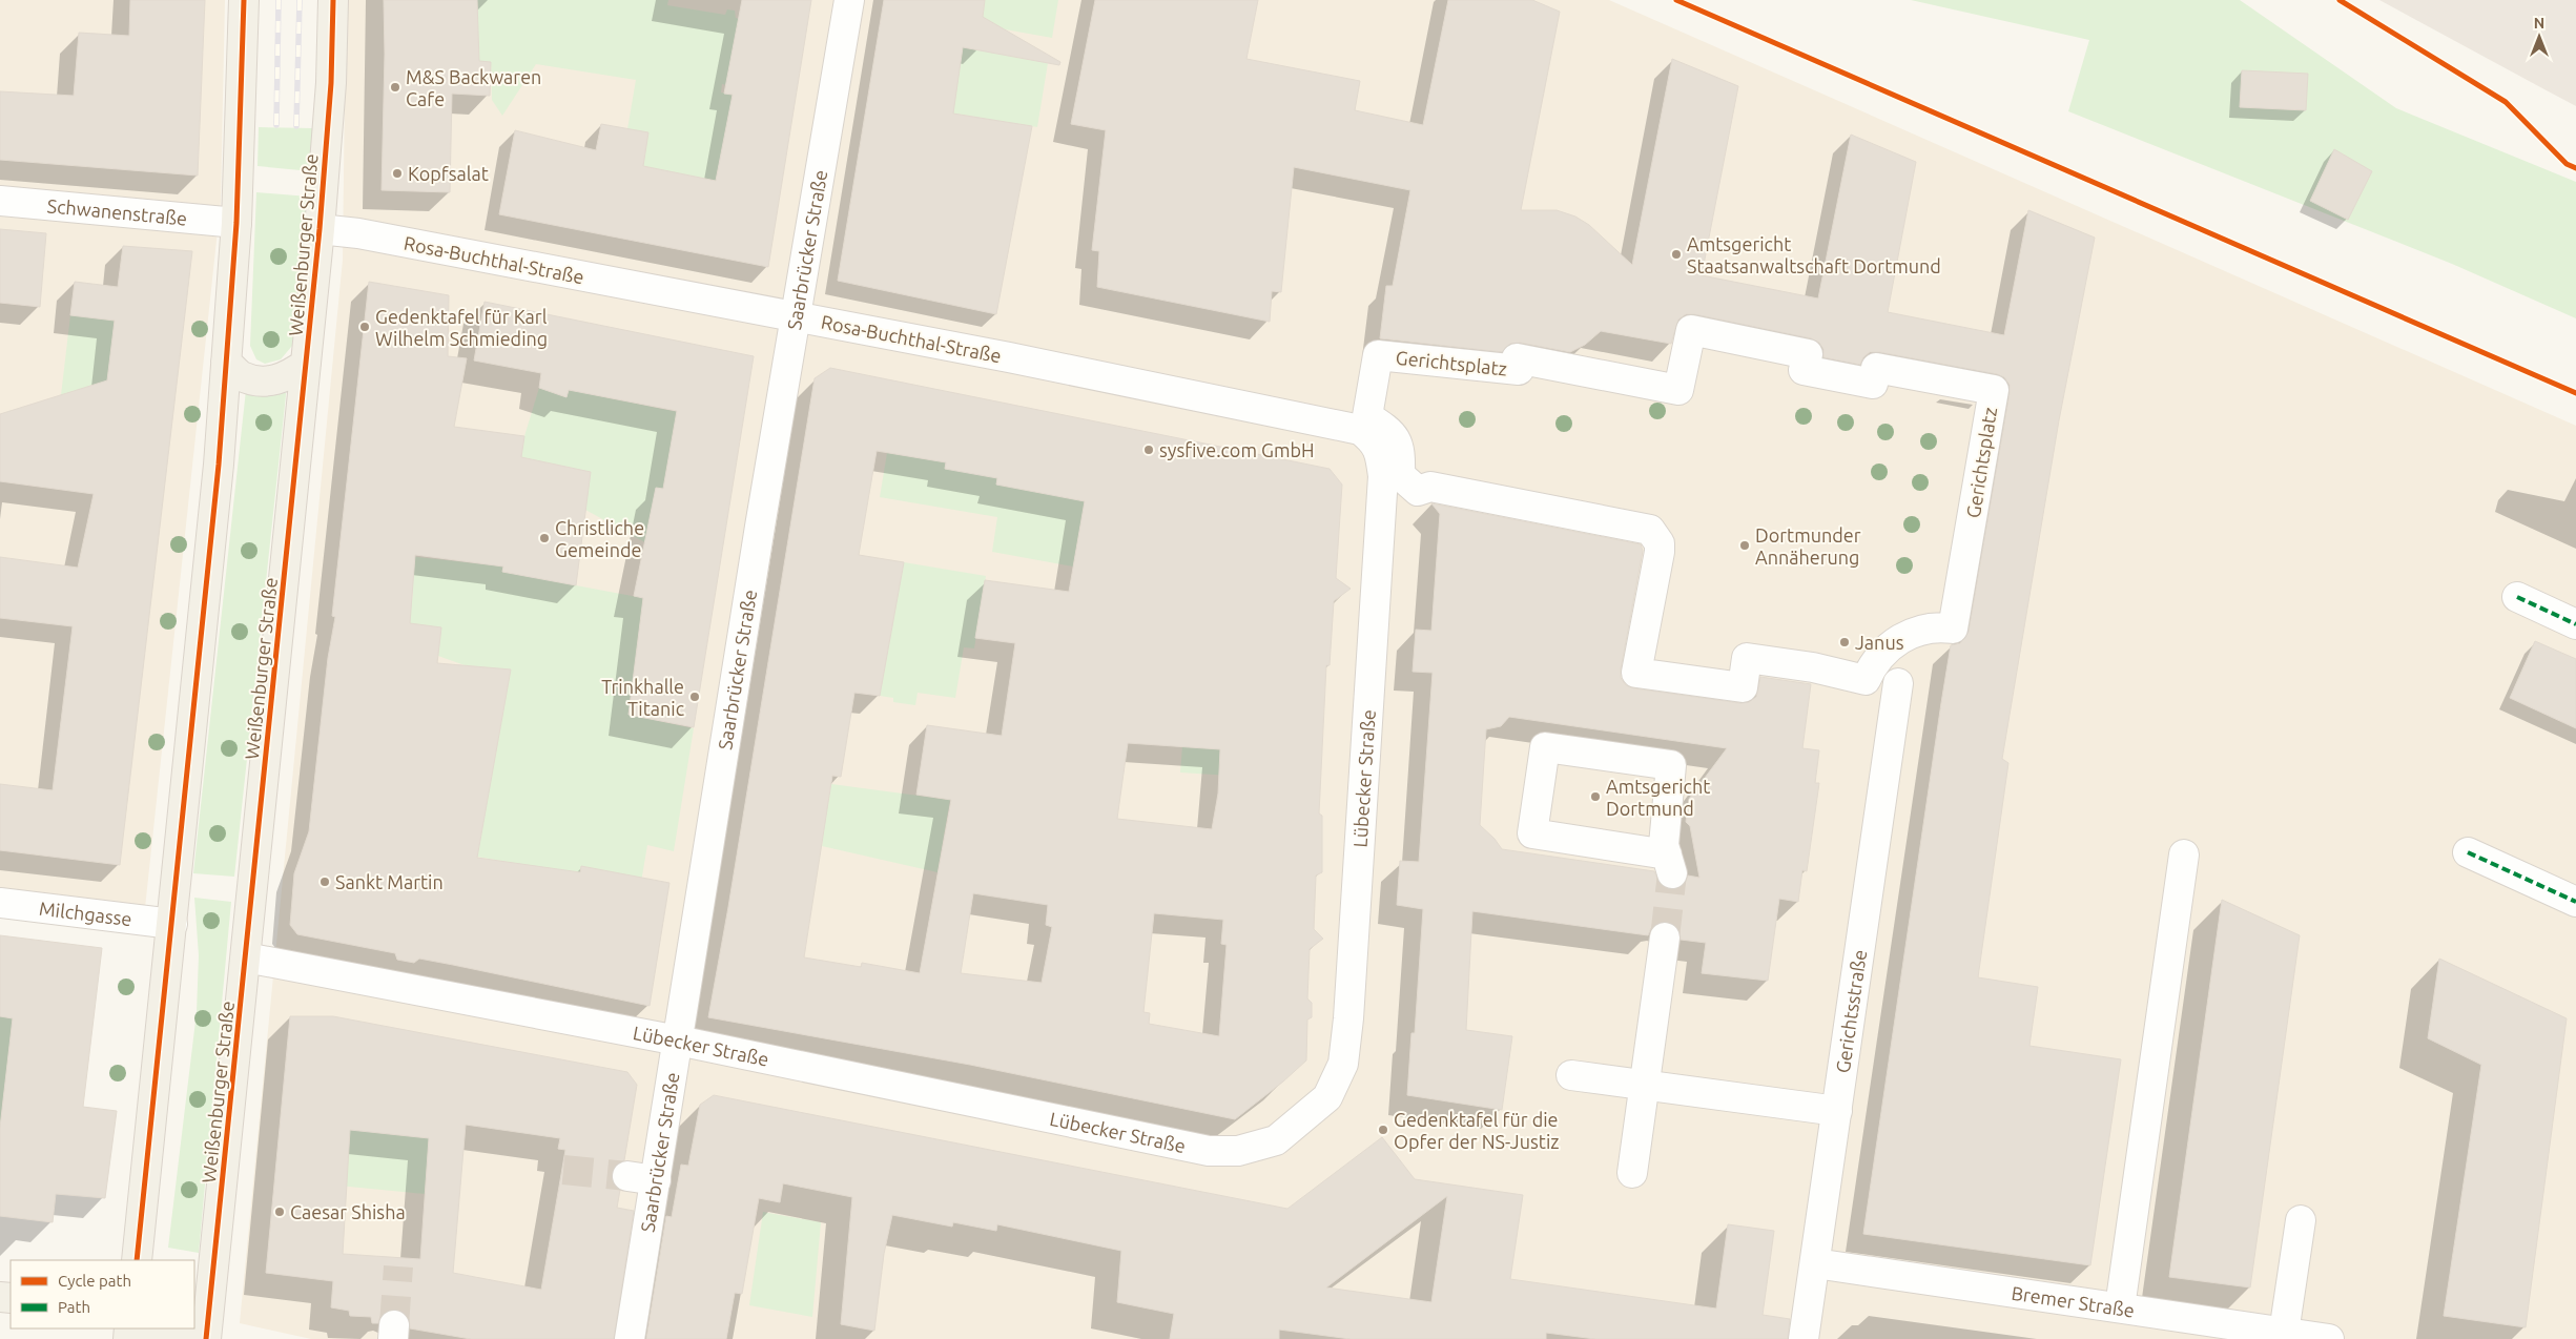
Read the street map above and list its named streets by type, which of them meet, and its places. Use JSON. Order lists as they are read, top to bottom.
{
  "streets": {
    "main road": ["Weißenburger Straße"],
    "street": [
      "Schwanenstraße",
      "Saarbrücker Straße",
      "Rosa-Buchthal-Straße",
      "Gerichtsplatz",
      "Lübecker Straße",
      "Milchgasse",
      "Gerichtsstraße",
      "Bremer Straße"
    ]
  },
  "crossings": [
    ["Weißenburger Straße", "Rosa-Buchthal-Straße"],
    ["Weißenburger Straße", "Lübecker Straße"],
    ["Saarbrücker Straße", "Rosa-Buchthal-Straße"],
    ["Saarbrücker Straße", "Lübecker Straße"],
    ["Rosa-Buchthal-Straße", "Lübecker Straße"],
    ["Gerichtsstraße", "Bremer Straße"]
  ],
  "places": [
    "M&S Backwaren Cafe",
    "Kopfsalat",
    "Amtsgericht Staatsanwaltschaft Dortmund",
    "Gedenktafel für Karl Wilhelm Schmieding",
    "sysfive.com GmbH",
    "Christliche Gemeinde",
    "Dortmunder Annäherung",
    "Janus",
    "Trinkhalle Titanic",
    "Amtsgericht Dortmund",
    "Sankt Martin",
    "Gedenktafel für die Opfer der NS-Justiz",
    "Caesar Shisha"
  ],
  "legend": ["Cycle path", "Path"],
  "north": "top"
}
